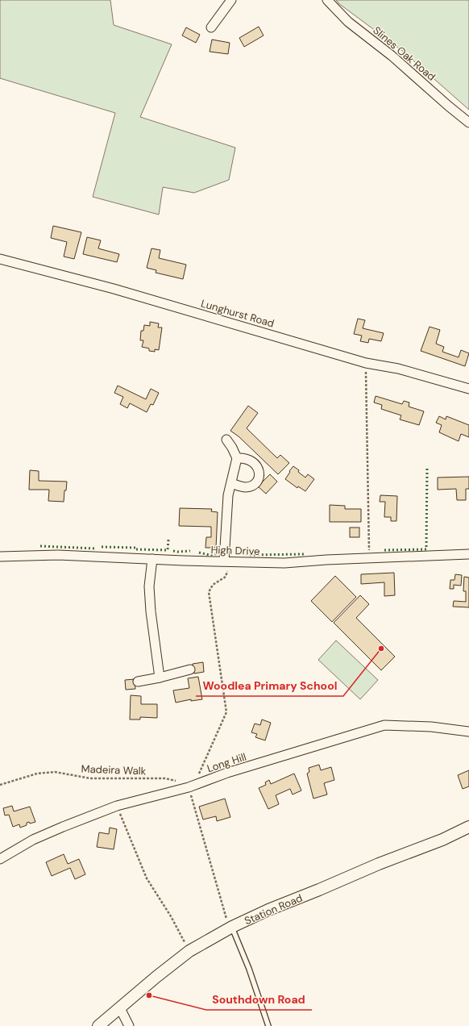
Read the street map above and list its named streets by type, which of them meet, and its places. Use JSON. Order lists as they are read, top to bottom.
{
  "streets": {
    "street": [
      "Slines Oak Road",
      "Lunghurst Road",
      "High Drive",
      "Long Hill",
      "Station Road"
    ],
    "path": ["Madeira Walk"]
  },
  "crossings": [
    ["Long Hill", "Madeira Walk"]
  ],
  "places": ["Woodlea Primary School", "Southdown Road"]
}
